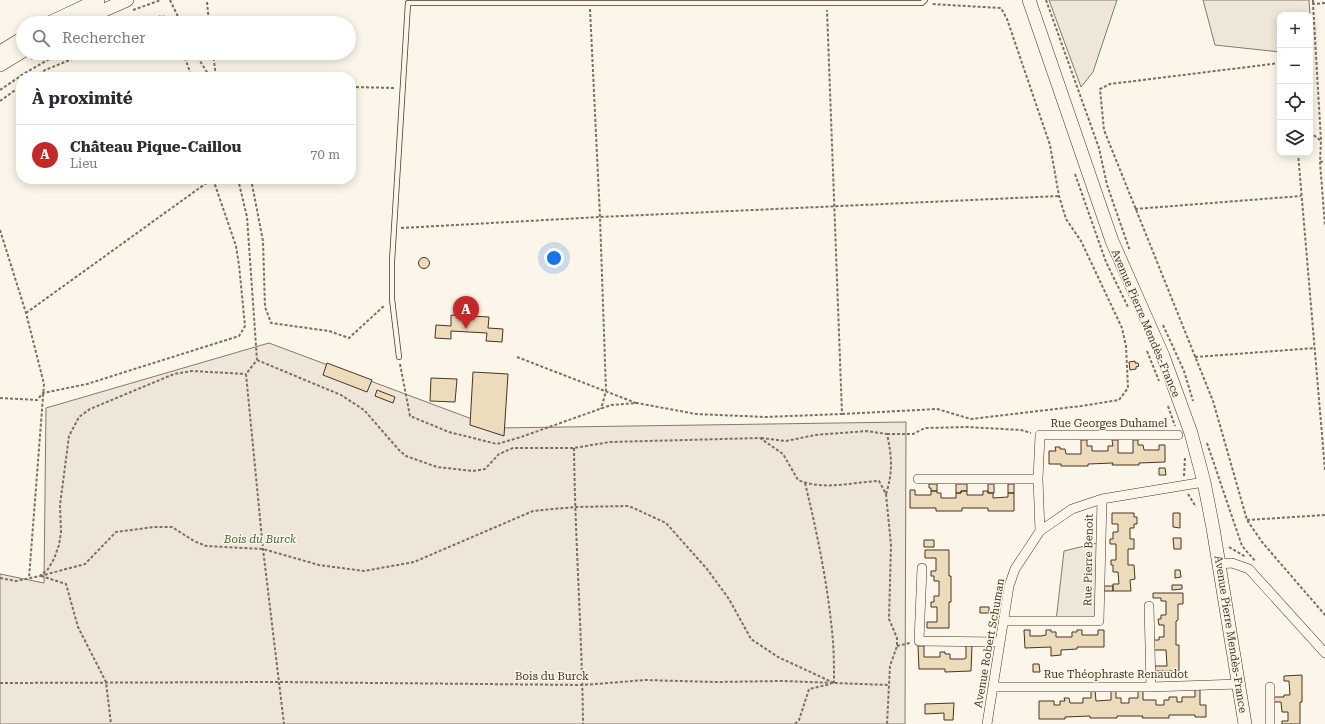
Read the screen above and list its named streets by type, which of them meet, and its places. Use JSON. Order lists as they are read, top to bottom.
{
  "streets": {
    "main road": ["Avenue Pierre Mendès-France"],
    "street": [
      "Rue Georges Duhamel",
      "Rue Pierre Benoit",
      "Avenue Robert Schuman",
      "Rue Théophraste Renaudot"
    ],
    "path": ["Bois du Burck"]
  },
  "crossings": [
    ["Avenue Pierre Mendès-France", "Avenue Robert Schuman"],
    ["Avenue Pierre Mendès-France", "Rue Théophraste Renaudot"],
    ["Rue Georges Duhamel", "Avenue Robert Schuman"],
    ["Rue Pierre Benoit", "Avenue Robert Schuman"],
    ["Avenue Robert Schuman", "Rue Théophraste Renaudot"]
  ],
  "parks": ["Bois du Burck"],
  "page": {
    "map_buttons": ["+", "−"],
    "search": "Rechercher",
    "heading": "À proximité",
    "list": [
      {
        "mark": "A",
        "name": "Château Pique-Caillou",
        "note": "Lieu",
        "value": "70 m"
      }
    ],
    "pins": "A"
  }
}
